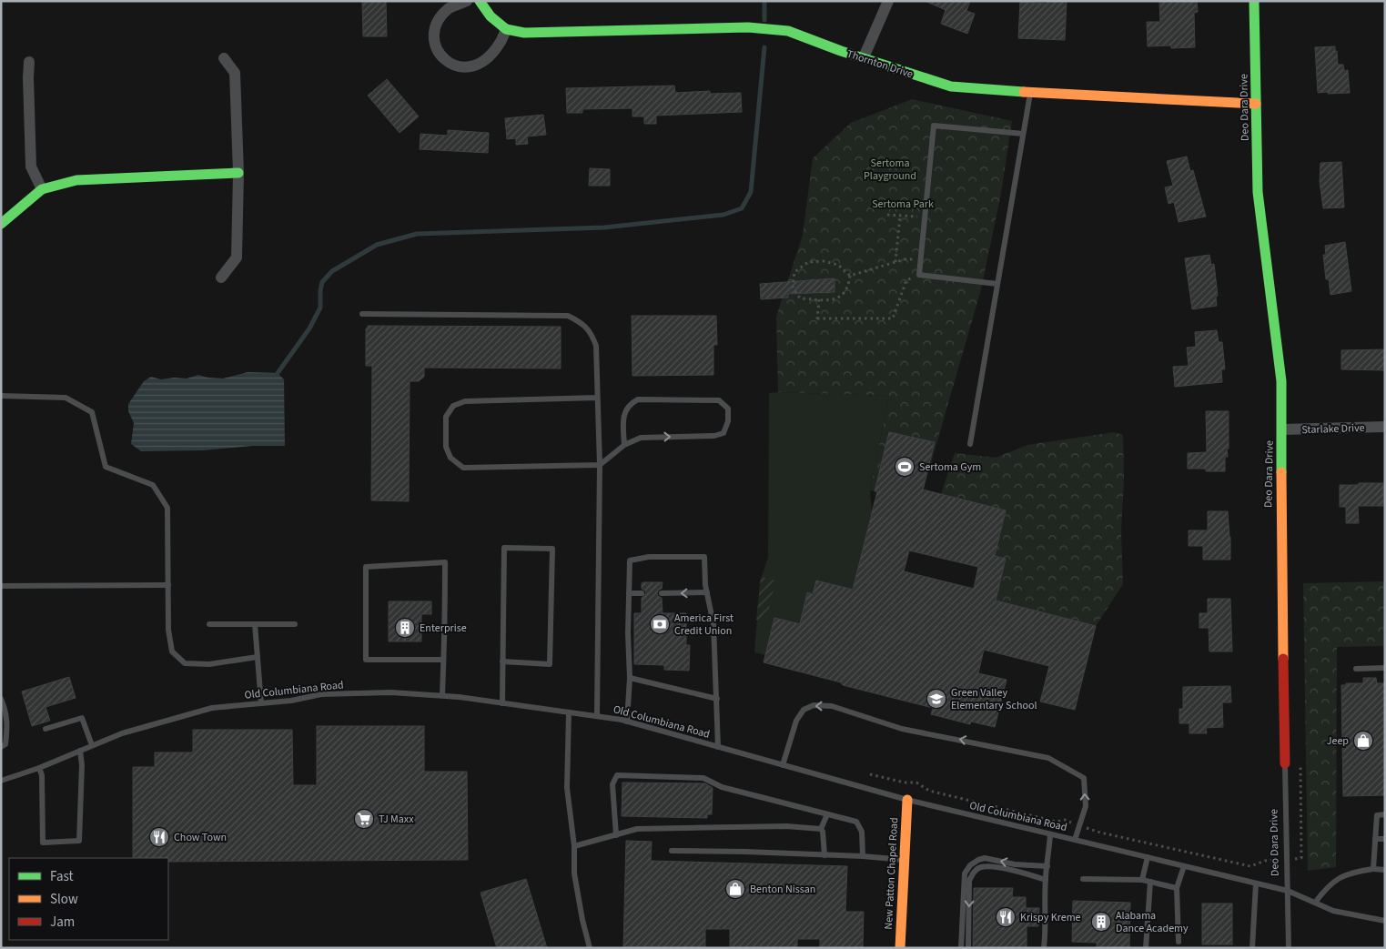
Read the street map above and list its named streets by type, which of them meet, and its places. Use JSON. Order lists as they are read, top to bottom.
{
  "streets": {
    "street": [
      "Thornton Drive",
      "Deo Dara Drive",
      "Starlake Drive",
      "New Patton Chapel Road"
    ],
    "lane": ["Old Columbiana Road"]
  },
  "crossings": [
    ["Thornton Drive", "Deo Dara Drive"],
    ["Deo Dara Drive", "Starlake Drive"],
    ["Deo Dara Drive", "Old Columbiana Road"],
    ["Old Columbiana Road", "New Patton Chapel Road"]
  ],
  "parks": ["Sertoma Playground", "Sertoma Park"],
  "places": {
    "sports": ["Sertoma Gym"],
    "bank": ["America First Credit Union"],
    "building": ["Enterprise", "Alabama Dance Academy"],
    "school or university": ["Green Valley Elementary School"],
    "shop": ["Jeep", "Benton Nissan"],
    "supermarket": ["TJ Maxx"],
    "restaurant": ["Chow Town", "Krispy Kreme"]
  },
  "legend": ["Fast", "Slow", "Jam"]
}
